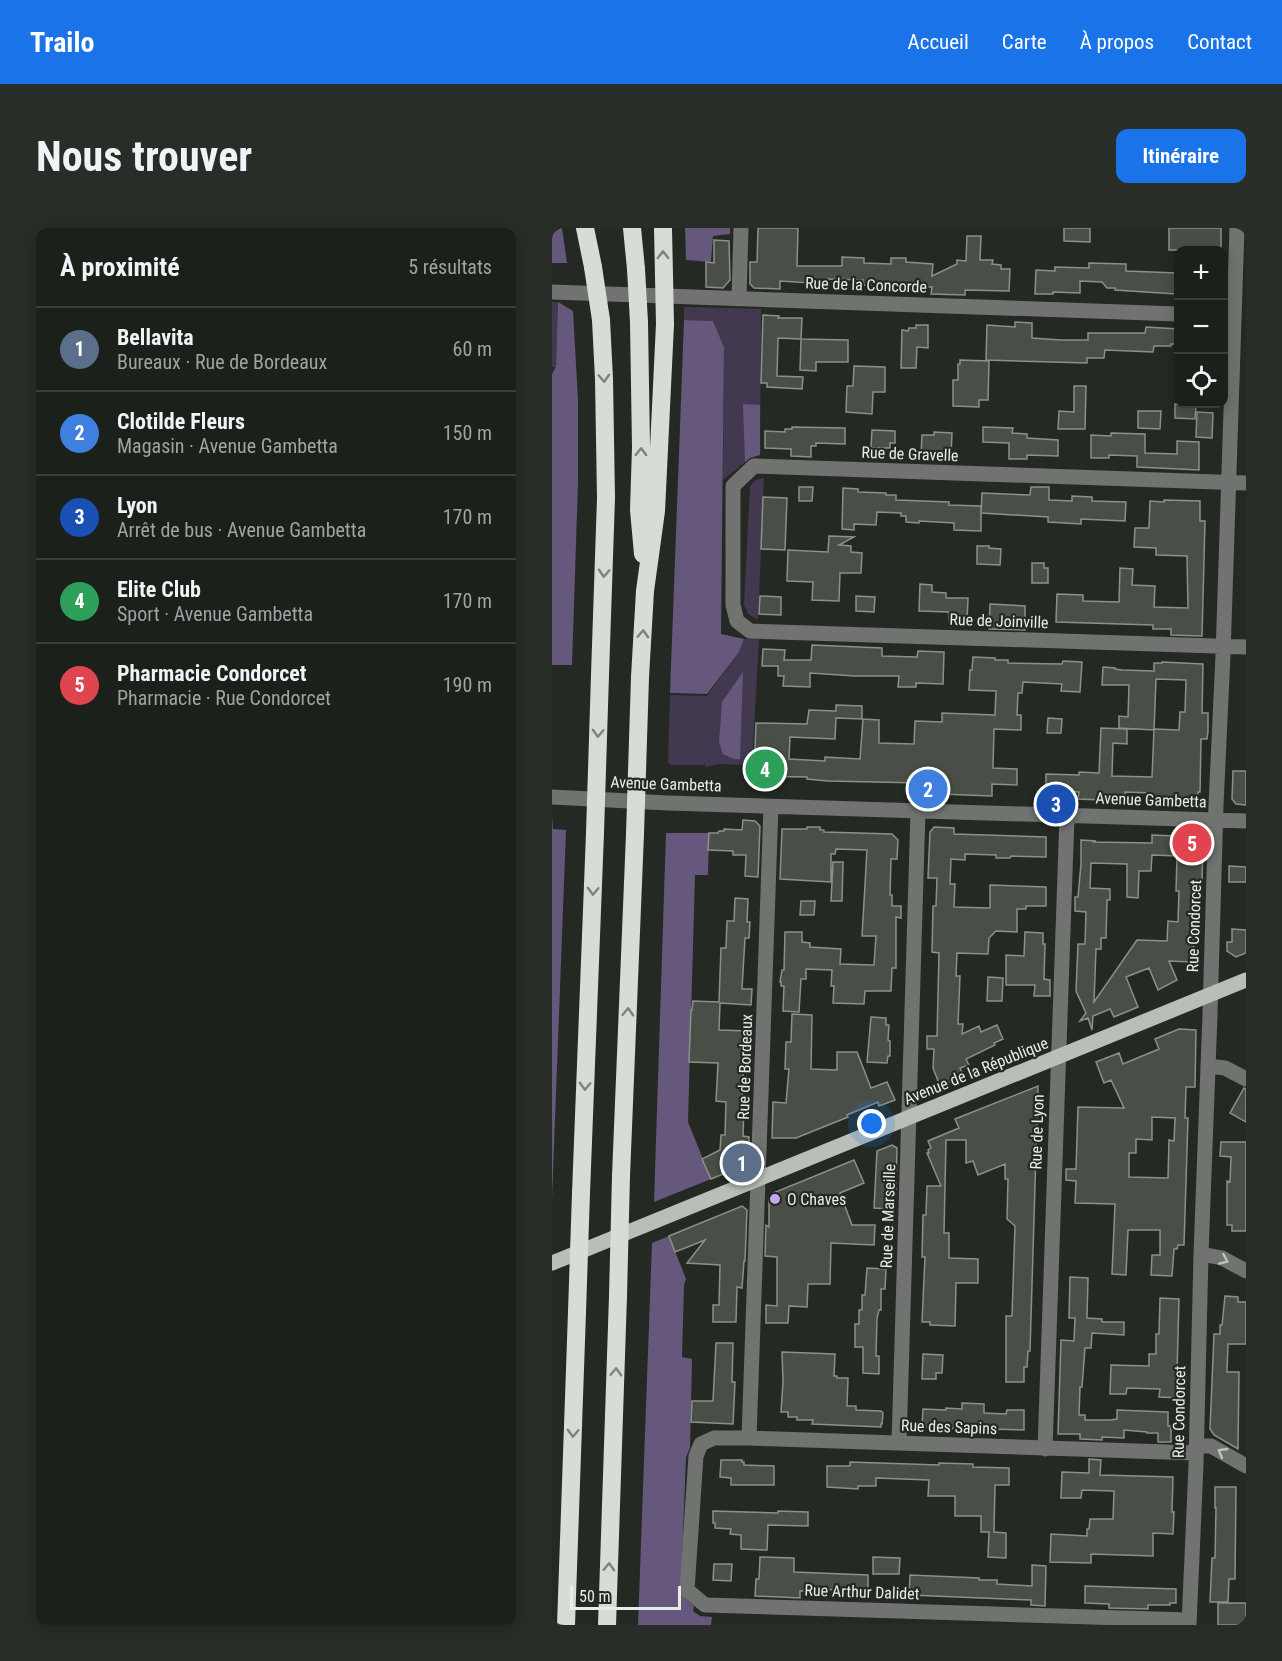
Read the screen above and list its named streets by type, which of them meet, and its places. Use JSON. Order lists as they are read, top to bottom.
{
  "streets": {
    "main road": ["Avenue de la République"],
    "street": [
      "Rue de la Concorde",
      "Rue de Gravelle",
      "Rue de Joinville",
      "Avenue Gambetta",
      "Rue Condorcet",
      "Rue de Bordeaux",
      "Rue de Lyon",
      "Rue de Marseille",
      "Rue des Sapins",
      "Rue Arthur Dalidet"
    ]
  },
  "crossings": [
    ["Rue de Gravelle", "Rue de Joinville"],
    ["Rue de Gravelle", "Rue Condorcet"],
    ["Rue de Joinville", "Rue Condorcet"],
    ["Avenue Gambetta", "Rue Condorcet"],
    ["Avenue Gambetta", "Rue de Bordeaux"],
    ["Avenue Gambetta", "Rue de Lyon"],
    ["Avenue Gambetta", "Rue de Marseille"],
    ["Rue Condorcet", "Avenue de la République"],
    ["Rue Condorcet", "Rue des Sapins"],
    ["Rue Condorcet", "Rue Arthur Dalidet"],
    ["Rue de Bordeaux", "Avenue de la République"],
    ["Rue de Bordeaux", "Rue des Sapins"],
    ["Avenue de la République", "Rue de Lyon"],
    ["Avenue de la République", "Rue de Marseille"],
    ["Rue de Lyon", "Rue des Sapins"],
    ["Rue de Marseille", "Rue des Sapins"],
    ["Rue des Sapins", "Rue Arthur Dalidet"]
  ],
  "places": ["O Chaves"],
  "scale_bar": "50 m",
  "page": {
    "header": "Trailo",
    "nav": [
      "Accueil",
      "Carte",
      "À propos",
      "Contact"
    ],
    "buttons": "Itinéraire",
    "title": "Nous trouver",
    "heading": ["À proximité", "5 résultats"],
    "map_buttons": ["+", "−"],
    "list": [
      {
        "mark": "1",
        "name": "Bellavita",
        "note": "Bureaux · Rue de Bordeaux",
        "value": "60 m"
      },
      {
        "mark": "2",
        "name": "Clotilde Fleurs",
        "note": "Magasin · Avenue Gambetta",
        "value": "150 m"
      },
      {
        "mark": "3",
        "name": "Lyon",
        "note": "Arrêt de bus · Avenue Gambetta",
        "value": "170 m"
      },
      {
        "mark": "4",
        "name": "Elite Club",
        "note": "Sport · Avenue Gambetta",
        "value": "170 m"
      },
      {
        "mark": "5",
        "name": "Pharmacie Condorcet",
        "note": "Pharmacie · Rue Condorcet",
        "value": "190 m"
      }
    ],
    "pins": [
      "4",
      "2",
      "3",
      "5",
      "1"
    ],
    "scale": "50 m"
  }
}
